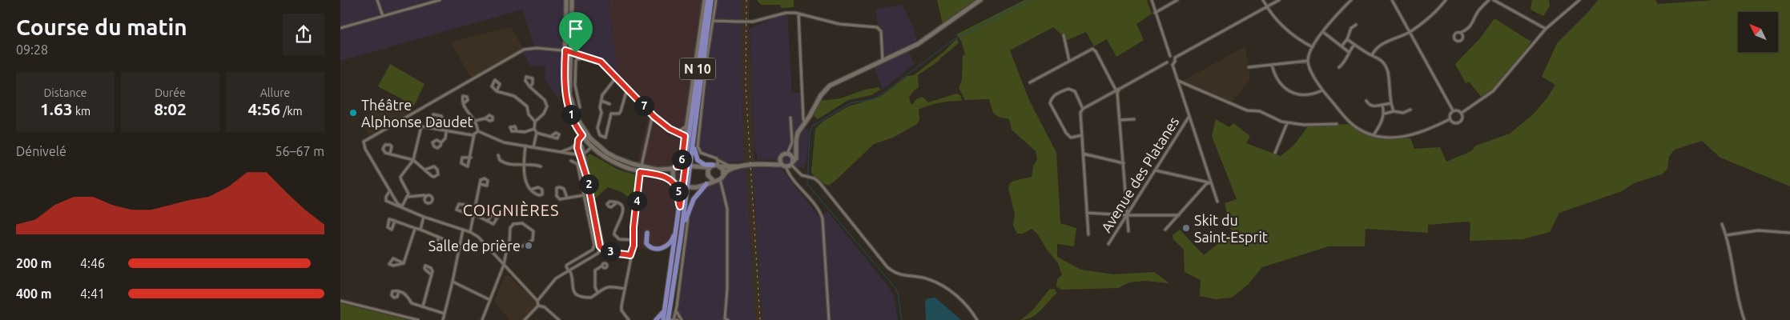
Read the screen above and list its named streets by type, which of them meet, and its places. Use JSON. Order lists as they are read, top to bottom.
{
  "streets": {
    "main road": ["N 10"],
    "street": ["Avenue des Platanes"]
  },
  "districts": ["COIGNIÈRES"],
  "places": ["Théâtre Alphonse Daudet", "Skit du Saint-Esprit", "Salle de prière"],
  "north": "top left",
  "page": {
    "heading": ["Course du matin", "09:28"],
    "stats": [
      ["Distance", "1.63 km"],
      ["Durée", "8:02"],
      ["Allure", "4:56 /km"]
    ],
    "pins": [
      "7",
      "1",
      "6",
      "2",
      "5",
      "4",
      "3"
    ],
    "chart": ["Dénivelé", "56–67 m"],
    "list": [
      {
        "name": "200 m",
        "note": "4:46"
      },
      {
        "name": "400 m",
        "note": "4:41"
      }
    ]
  }
}
